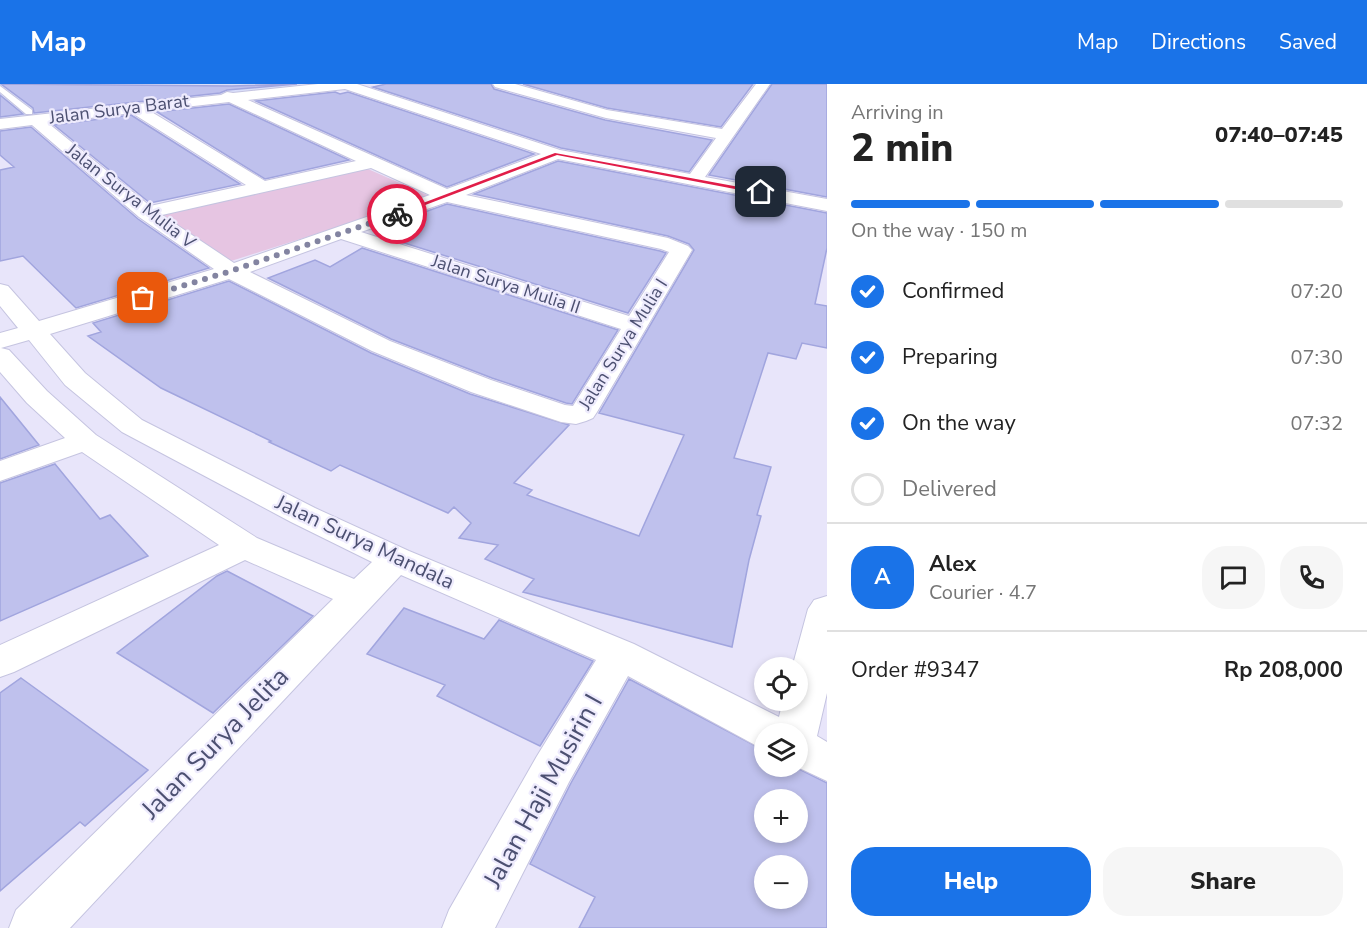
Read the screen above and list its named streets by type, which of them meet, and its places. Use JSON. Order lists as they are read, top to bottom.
{
  "streets": {
    "street": [
      "Jalan Surya Barat",
      "Jalan Surya Mulia V",
      "Jalan Surya Mulia II",
      "Jalan Surya Mulia I",
      "Jalan Surya Mandala",
      "Jalan Surya Jelita",
      "Jalan Haji Musirin I"
    ]
  },
  "crossings": [
    ["Jalan Surya Barat", "Jalan Surya Mulia V"],
    ["Jalan Surya Mulia V", "Jalan Surya Mulia I"],
    ["Jalan Surya Mulia II", "Jalan Surya Mulia I"],
    ["Jalan Surya Mandala", "Jalan Surya Jelita"],
    ["Jalan Surya Mandala", "Jalan Haji Musirin I"]
  ],
  "page": {
    "header": "Map",
    "nav": ["Map", "Directions", "Saved"],
    "heading": ["2 min", "Arriving in", "07:40–07:45"],
    "panel": [
      "Alex",
      "Courier · 4.7",
      "Order #9347",
      "Rp 208,000"
    ],
    "bar": "On the way · 150 m",
    "list": [
      ["Confirmed", "07:20"],
      ["Preparing", "07:30"],
      ["On the way", "07:32"],
      "Delivered"
    ],
    "round": "A",
    "map_buttons": ["+", "−"],
    "buttons": ["Help", "Share"]
  }
}
